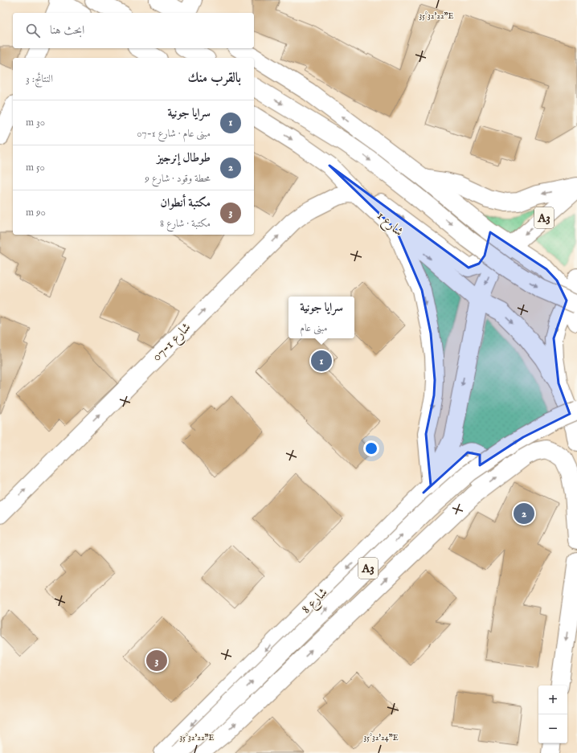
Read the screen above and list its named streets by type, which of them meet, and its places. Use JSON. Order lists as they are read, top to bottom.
{
  "streets": {
    "main road": [
      "A3",
      "شارع 1",
      "شارع 1-07",
      "شارع 8"
    ]
  },
  "crossings": [
    ["A3", "شارع 1"],
    ["A3", "شارع 8"],
    ["شارع 1", "شارع 1-07"],
    ["شارع 1", "شارع 8"]
  ],
  "one_way": ["شارع 1-07"],
  "page": {
    "search": "ابحث هنا",
    "heading": ["بالقرب منك", "النتائج: 3"],
    "list": [
      {
        "mark": "1",
        "name": "سرايا جونية",
        "note": "مبنى عام · شارع 1-07",
        "value": "30 m"
      },
      {
        "mark": "2",
        "name": "طوطال إنرجيز",
        "note": "محطة وقود · شارع 9",
        "value": "50 m"
      },
      {
        "mark": "3",
        "name": "مكتبة أنطوان",
        "note": "مكتبة · شارع 8",
        "value": "90 m"
      }
    ],
    "popup": ["سرايا جونية", "مبنى عام"],
    "pins": ["1", "2", "3"],
    "map_buttons": ["+", "−"]
  },
  "coordinates": ["35°32'22\"E", "35°32'24\"E"]
}
